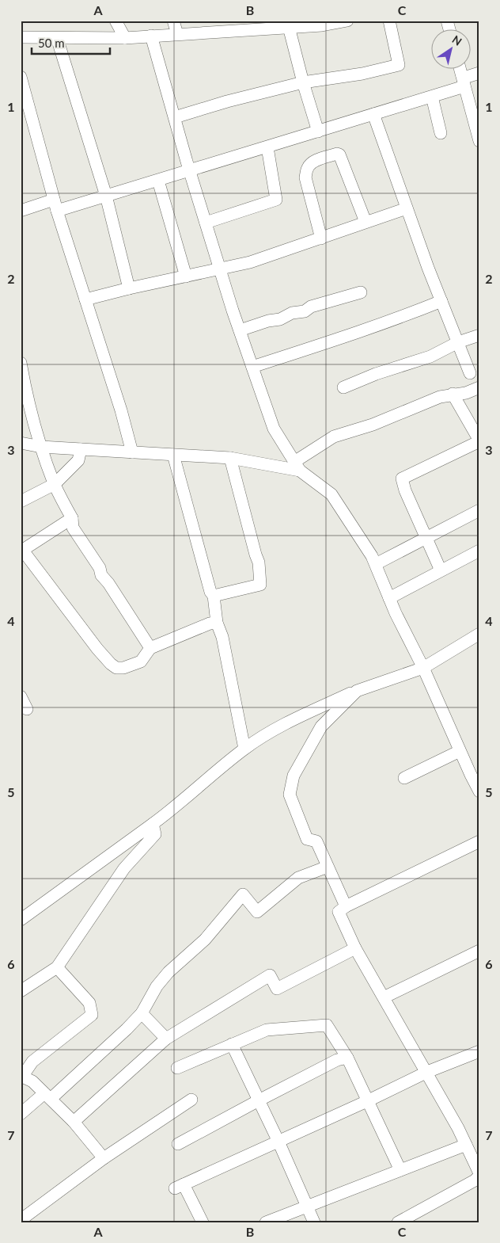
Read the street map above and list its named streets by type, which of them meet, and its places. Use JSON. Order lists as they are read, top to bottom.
{
  "scale_bar": "50 m",
  "north": "top right",
  "grid": {
    "columns": ["A", "B", "C"],
    "rows": [
      "1",
      "2",
      "3",
      "4",
      "5",
      "6",
      "7"
    ]
  }
}
